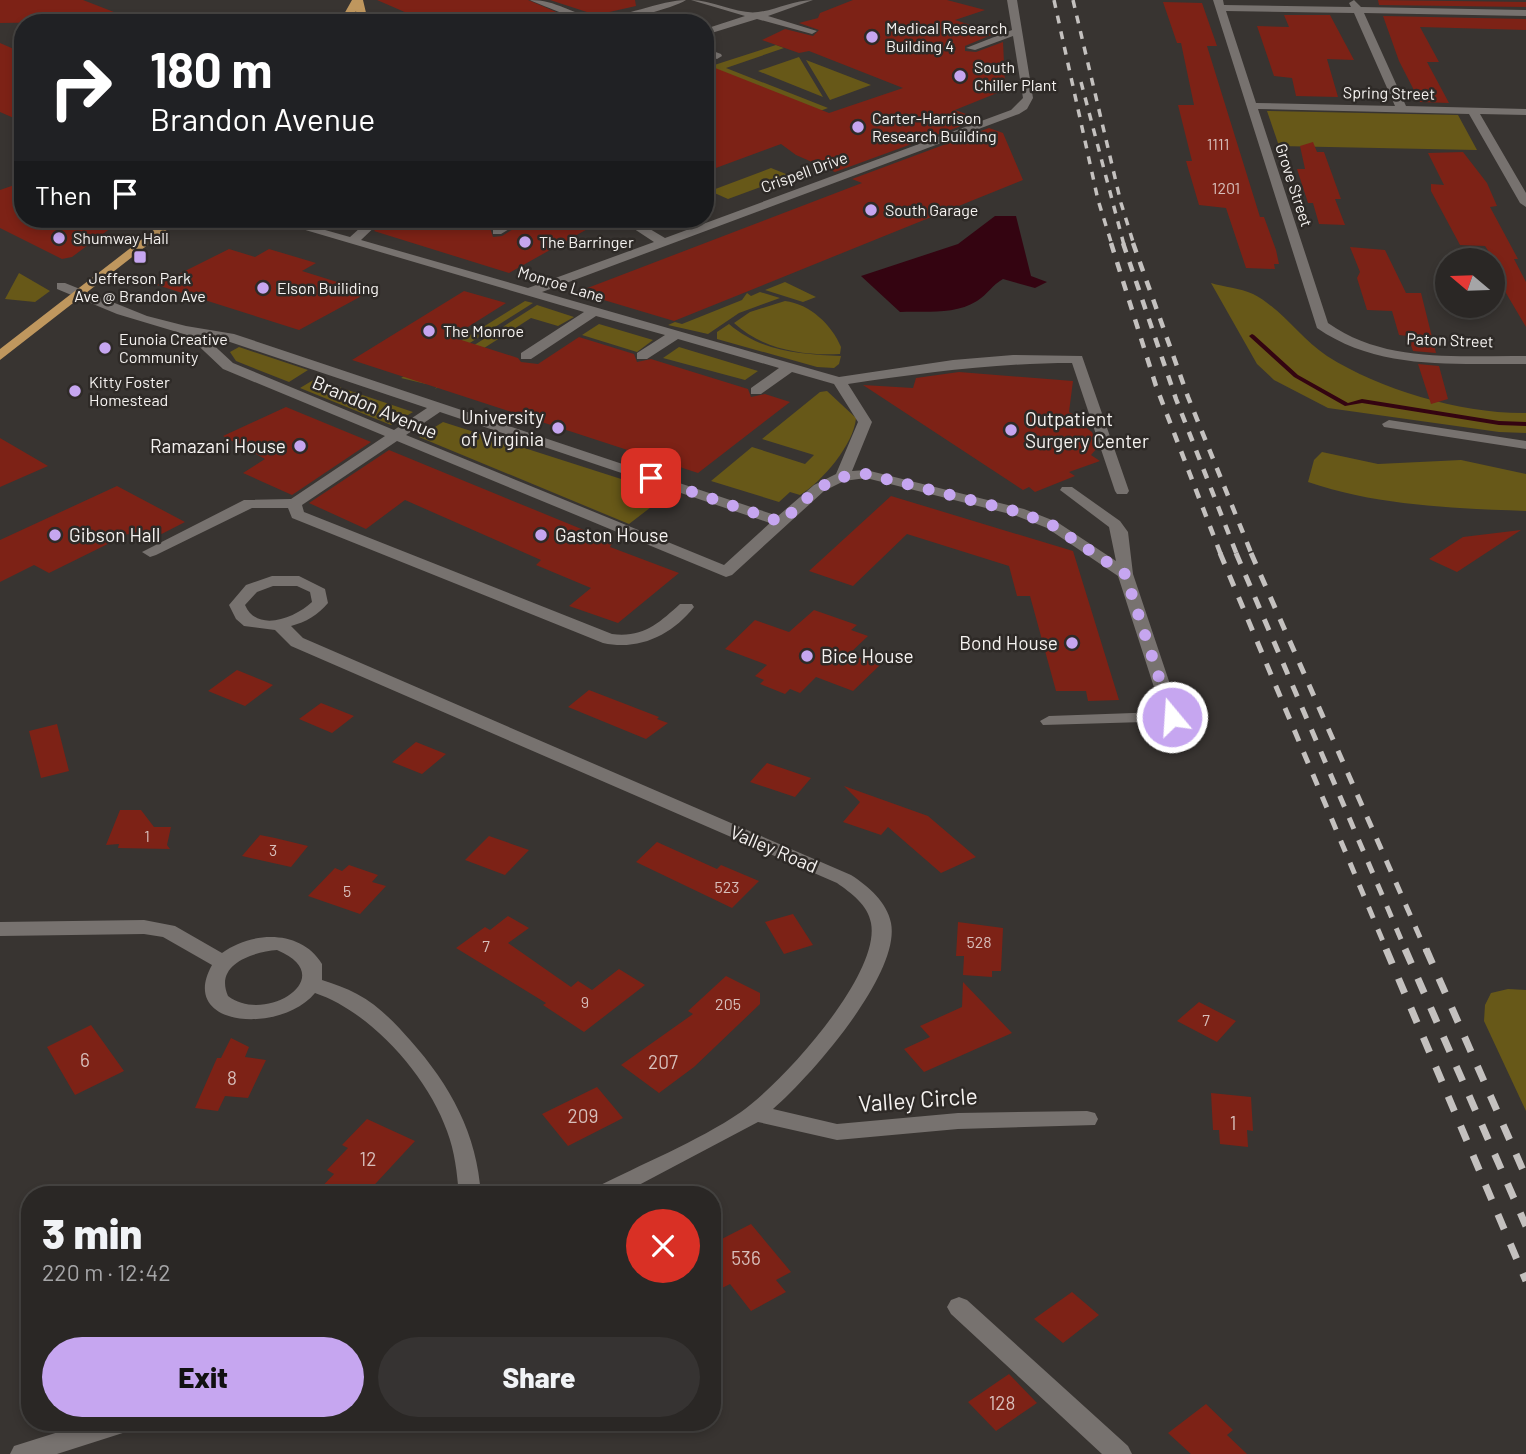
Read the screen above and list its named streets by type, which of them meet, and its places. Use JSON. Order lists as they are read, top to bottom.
{
  "streets": {
    "street": [
      "Spring Street",
      "Crispell Drive",
      "Grove Street",
      "Monroe Lane",
      "Paton Street",
      "Brandon Avenue",
      "Valley Road",
      "Valley Circle"
    ]
  },
  "crossings": [
    ["Spring Street", "Grove Street"],
    ["Crispell Drive", "Monroe Lane"],
    ["Grove Street", "Paton Street"],
    ["Valley Road", "Valley Circle"]
  ],
  "places": {
    "other": [
      "Medical Research Building 4",
      "South Chiller Plant",
      "Carter-Harrison Research Building",
      "South Garage",
      "Shumway Hall",
      "The Barringer",
      "Elson Builiding",
      "The Monroe",
      "Eunoia Creative Community",
      "Kitty Foster Homestead",
      "University of Virginia",
      "Outpatient Surgery Center",
      "Ramazani House",
      "Gibson Hall",
      "Gaston House",
      "Bond House",
      "Bice House"
    ],
    "transit": ["Jefferson Park Ave @ Brandon Ave"]
  },
  "house_numbers": [
    "1111",
    "1201",
    "1",
    "3",
    "523",
    "5",
    "528",
    "7",
    "9",
    "205",
    "7",
    "6",
    "207",
    "8",
    "209",
    "1",
    "12",
    "536",
    "128"
  ],
  "north": "left",
  "page": {
    "turn": ["180 m", "Brandon Avenue"],
    "then": "Then",
    "heading": ["3 min", "220 m · 12:42"],
    "buttons": ["Exit", "Share"]
  }
}
